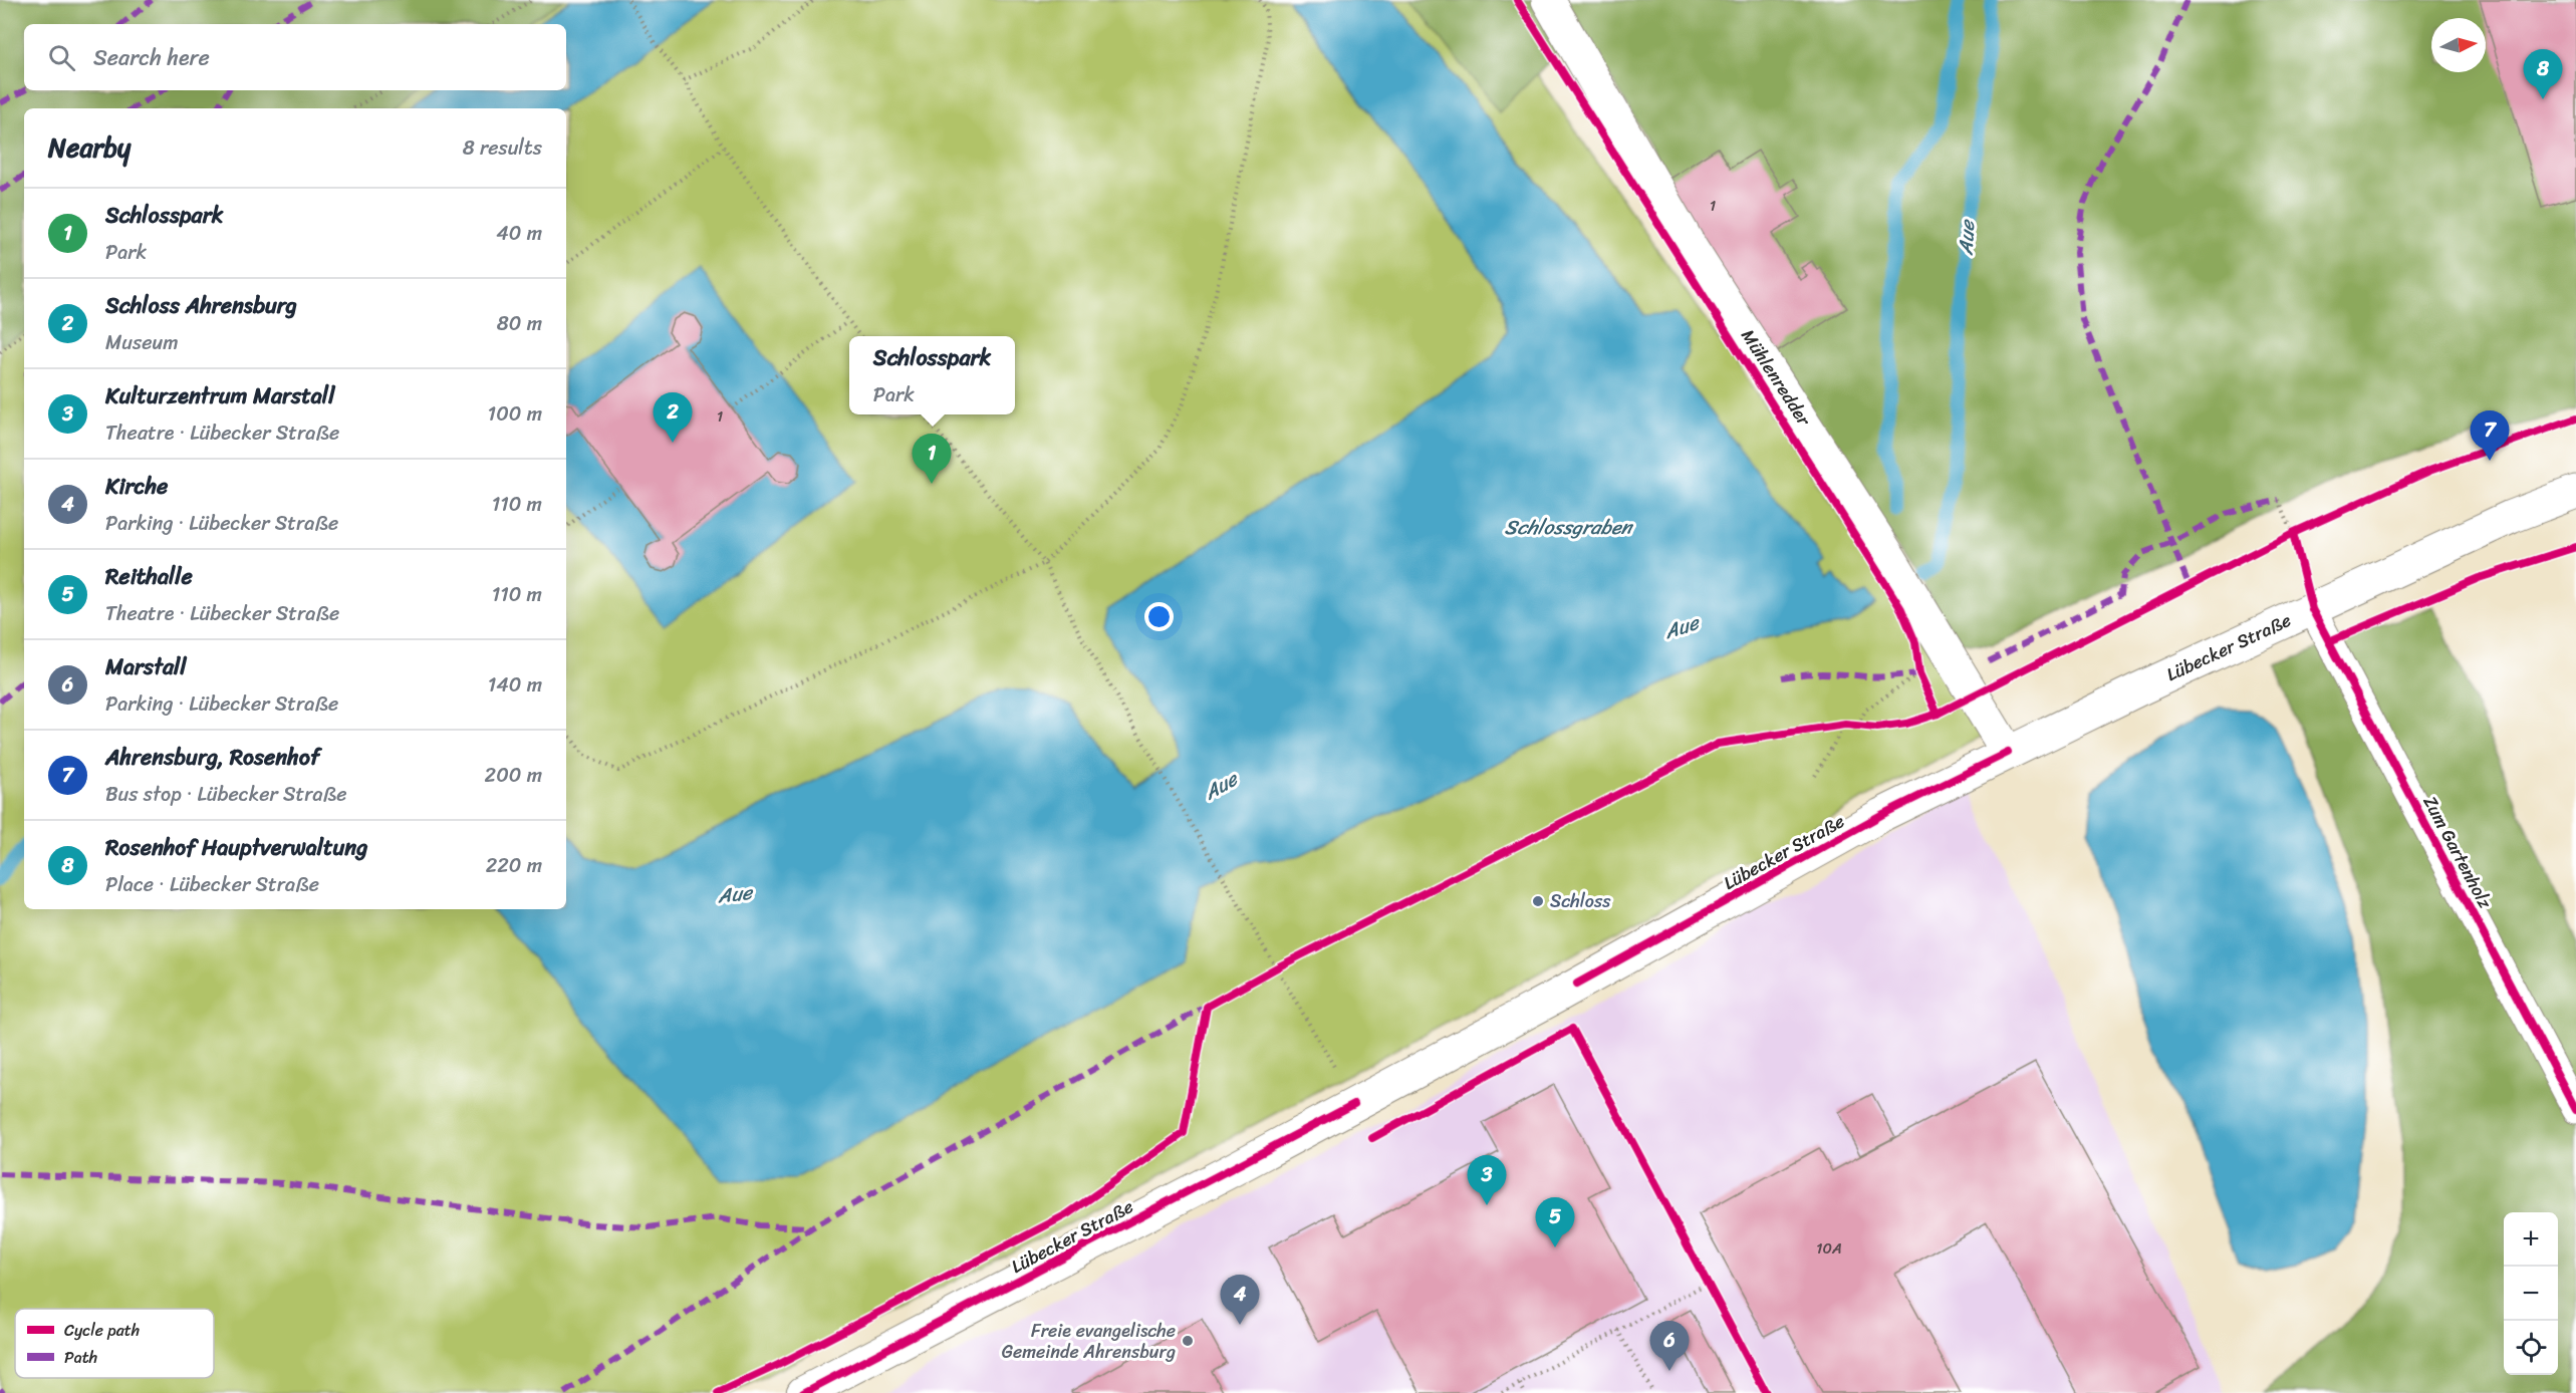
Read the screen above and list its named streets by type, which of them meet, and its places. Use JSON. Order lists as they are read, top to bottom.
{
  "streets": {
    "main road": ["Mühlenredder", "Lübecker Straße"],
    "lane": ["Zum Gartenholz"]
  },
  "crossings": [
    ["Mühlenredder", "Lübecker Straße"],
    ["Lübecker Straße", "Zum Gartenholz"]
  ],
  "water": ["Aue", "Schlossgraben"],
  "places": ["Schloss", "Freie evangelische Gemeinde Ahrensburg"],
  "house_numbers": ["1", "1", "10A"],
  "legend": ["Cycle path", "Path"],
  "north": "right",
  "page": {
    "search": "Search here",
    "pins": [
      "8",
      "2",
      "7",
      "1",
      "3",
      "5",
      "4",
      "6"
    ],
    "heading": ["Nearby", "8 results"],
    "list": [
      {
        "mark": "1",
        "name": "Schlosspark",
        "note": "Park",
        "value": "40 m"
      },
      {
        "mark": "2",
        "name": "Schloss Ahrensburg",
        "note": "Museum",
        "value": "80 m"
      },
      {
        "mark": "3",
        "name": "Kulturzentrum Marstall",
        "note": "Theatre · Lübecker Straße",
        "value": "100 m"
      },
      {
        "mark": "4",
        "name": "Kirche",
        "note": "Parking · Lübecker Straße",
        "value": "110 m"
      },
      {
        "mark": "5",
        "name": "Reithalle",
        "note": "Theatre · Lübecker Straße",
        "value": "110 m"
      },
      {
        "mark": "6",
        "name": "Marstall",
        "note": "Parking · Lübecker Straße",
        "value": "140 m"
      },
      {
        "mark": "7",
        "name": "Ahrensburg, Rosenhof",
        "note": "Bus stop · Lübecker Straße",
        "value": "200 m"
      },
      {
        "mark": "8",
        "name": "Rosenhof Hauptverwaltung",
        "note": "Place · Lübecker Straße",
        "value": "220 m"
      }
    ],
    "popup": ["Schlosspark", "Park"],
    "map_buttons": ["+", "−"]
  }
}
